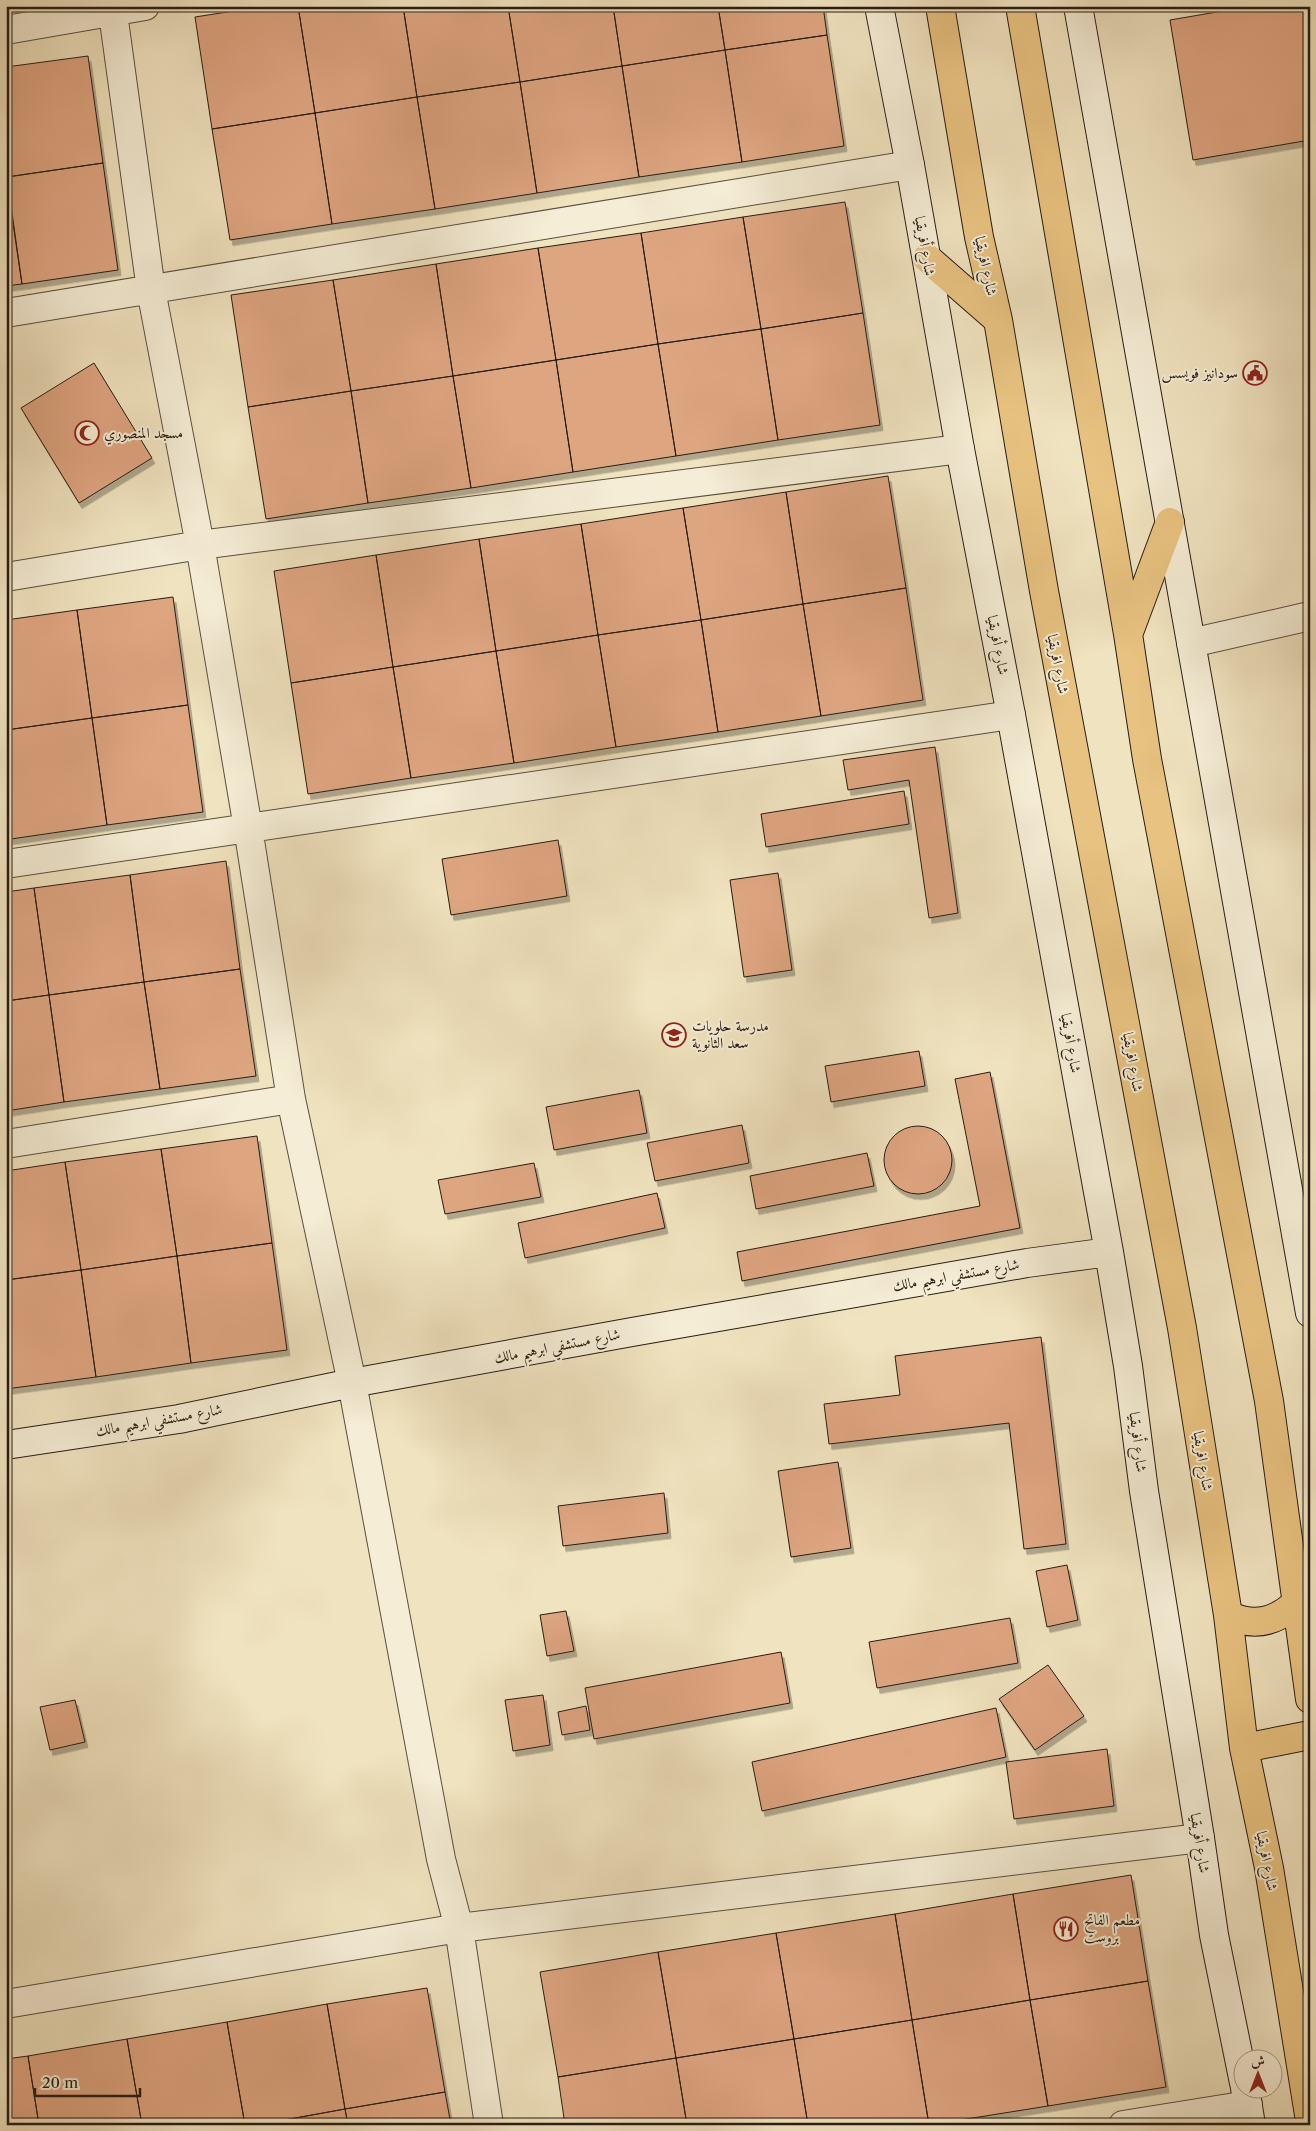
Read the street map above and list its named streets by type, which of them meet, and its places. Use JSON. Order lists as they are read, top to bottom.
{
  "streets": {
    "highway": ["شارع افريقيا"],
    "street": ["شارع أفريقيا", "شارع مستشفي ابرهيم مالك"]
  },
  "crossings": [
    ["شارع أفريقيا", "شارع مستشفي ابرهيم مالك"]
  ],
  "places": {
    "public building": ["سودانيز فويسس"],
    "mosque": ["مسجد المنصوري"],
    "school or university": ["مدرسة حلويات سعد الثانوية"],
    "restaurant": ["مطعم الفاتح بروست"]
  },
  "scale_bar": "20 m",
  "north": "top"
}
